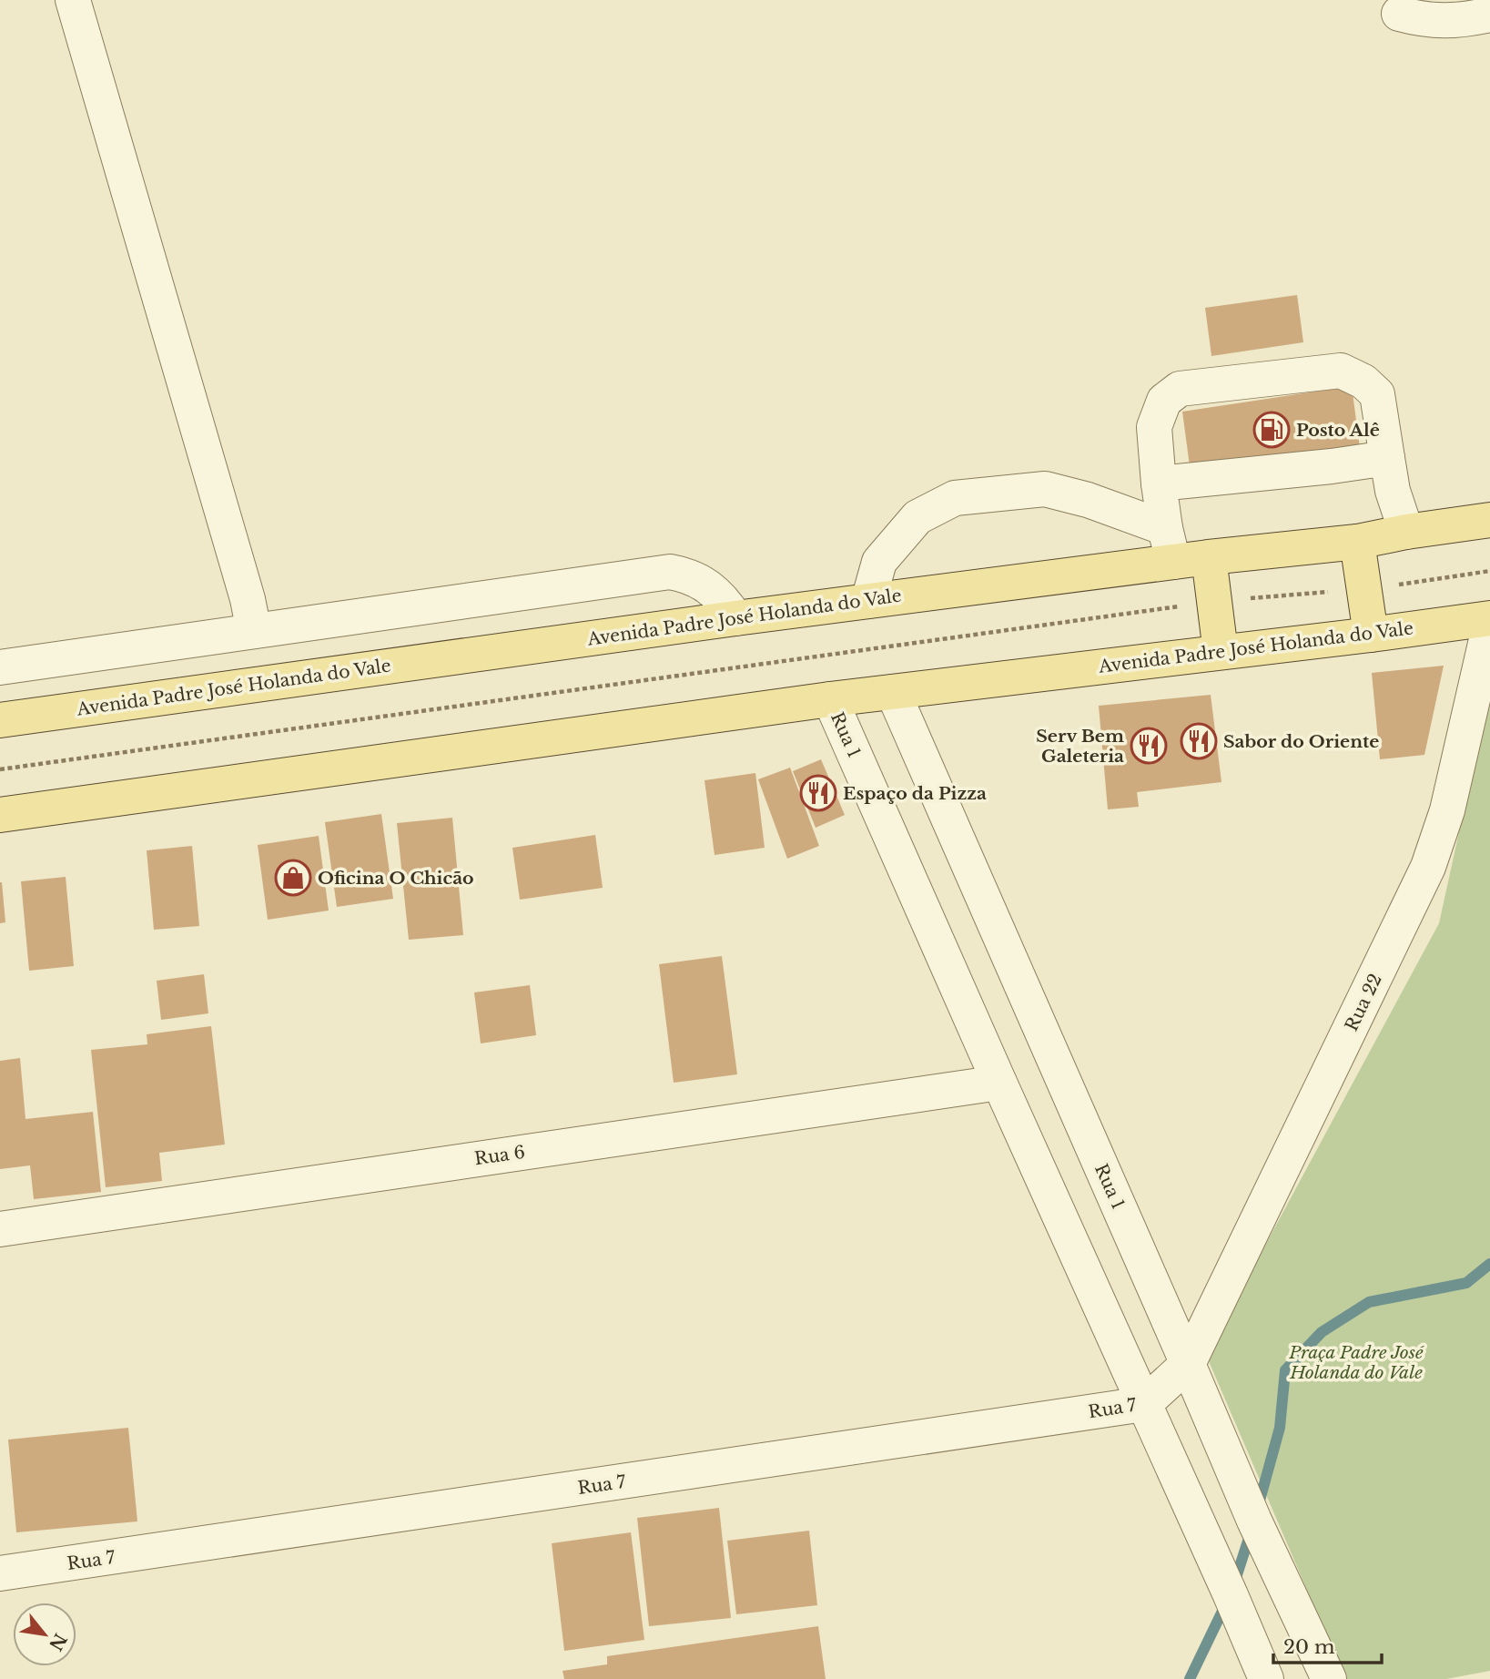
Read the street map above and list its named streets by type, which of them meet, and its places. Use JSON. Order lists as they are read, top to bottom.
{
  "streets": {
    "main road": ["Avenida Padre José Holanda do Vale"],
    "street": [
      "Rua 1",
      "Rua 22",
      "Rua 6",
      "Rua 7"
    ]
  },
  "crossings": [
    ["Avenida Padre José Holanda do Vale", "Rua 1"],
    ["Rua 1", "Rua 22"],
    ["Rua 1", "Rua 6"],
    ["Rua 1", "Rua 7"],
    ["Rua 22", "Rua 7"]
  ],
  "parks": ["Praça Padre José Holanda do Vale"],
  "places": {
    "fuel station": ["Posto Alê"],
    "restaurant": ["Sabor do Oriente", "Serv Bem Galeteria", "Espaço da Pizza"],
    "shop": ["Oficina O Chicão"]
  },
  "scale_bar": "20 m",
  "north": "bottom right"
}
